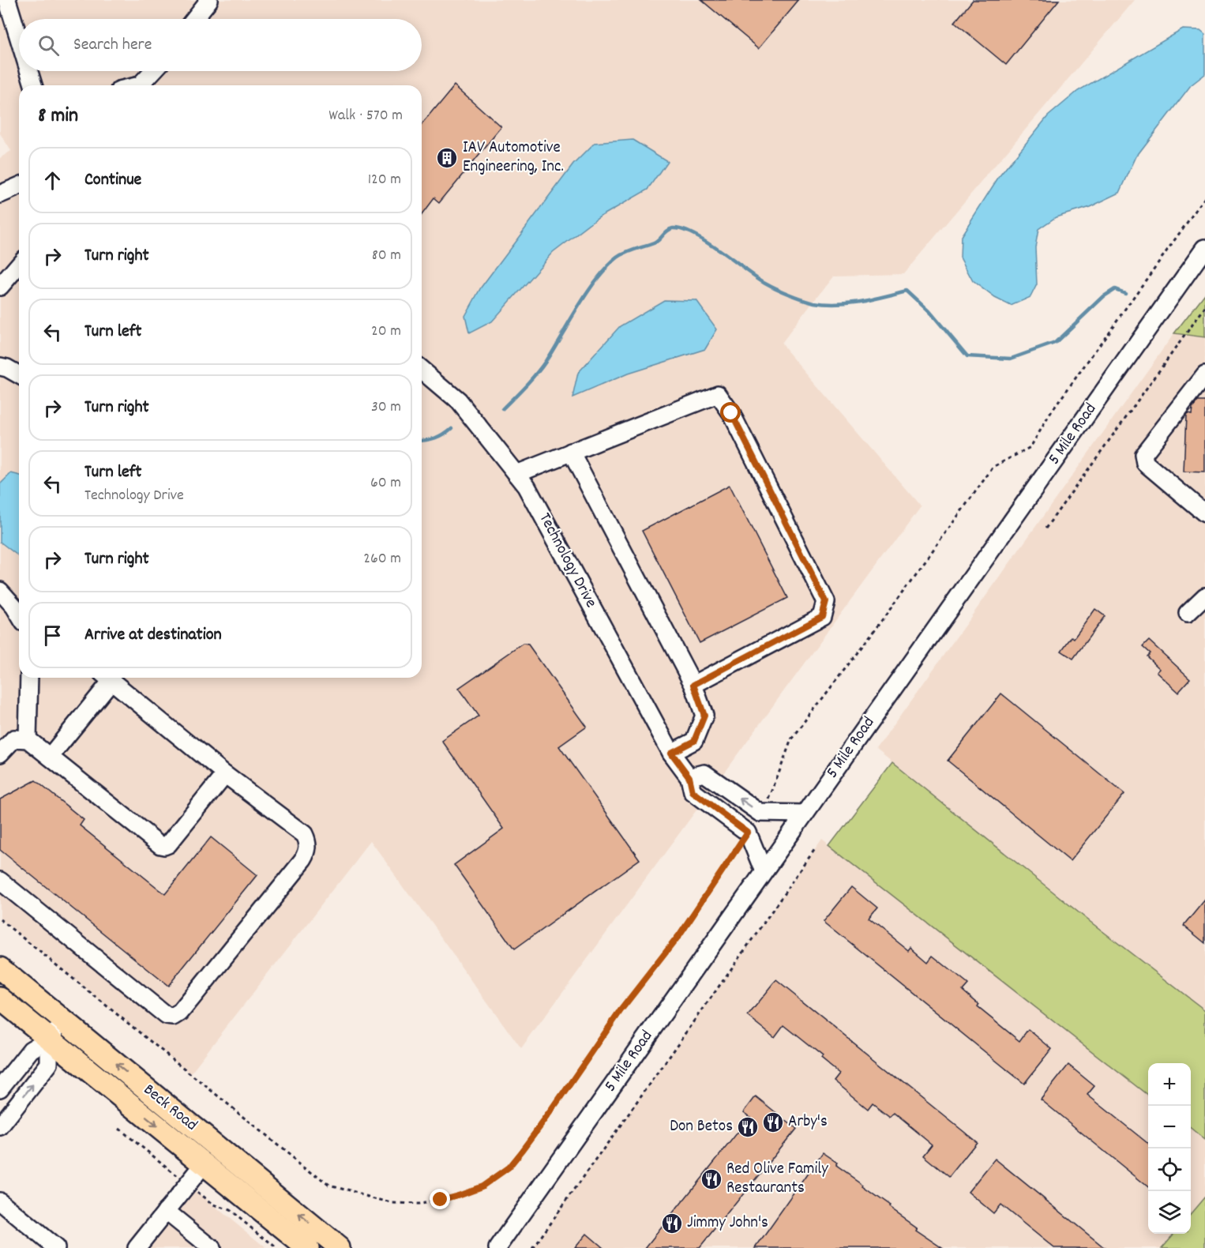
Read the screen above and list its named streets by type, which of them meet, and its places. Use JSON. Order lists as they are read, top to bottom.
{
  "streets": {
    "main road": ["Beck Road"],
    "street": ["5 Mile Road", "Technology Drive"]
  },
  "places": {
    "building": ["IAV Automotive Engineering, Inc."],
    "restaurant": [
      "Arby's",
      "Don Betos",
      "Red Olive Family Restaurants",
      "Jimmy John's"
    ]
  },
  "page": {
    "search": "Search here",
    "heading": ["8 min", "Walk · 570 m"],
    "list": [
      ["Continue", "120 m"],
      ["Turn right", "80 m"],
      ["Turn left", "20 m"],
      ["Turn right", "30 m"],
      ["Turn left", "Technology Drive", "60 m"],
      ["Turn right", "260 m"],
      "Arrive at destination"
    ],
    "map_buttons": ["+", "−"]
  }
}
